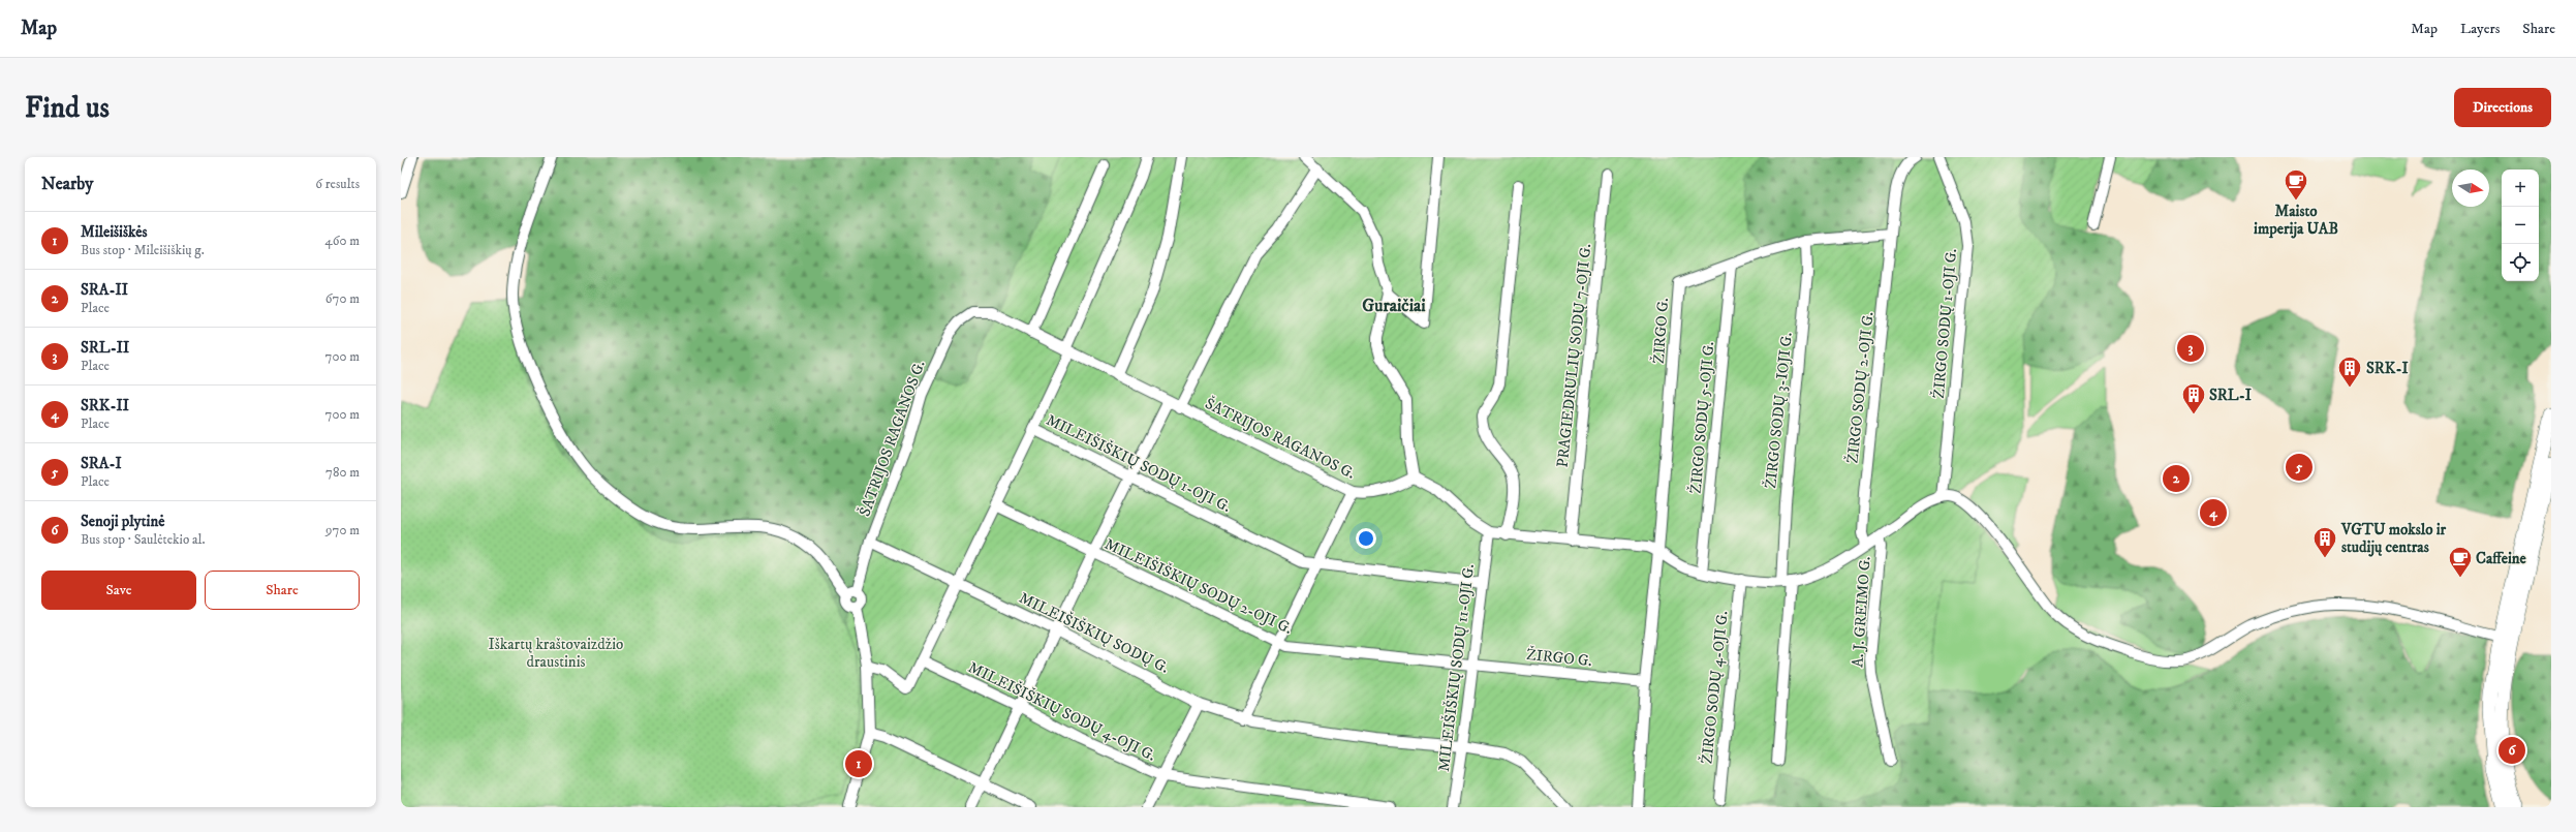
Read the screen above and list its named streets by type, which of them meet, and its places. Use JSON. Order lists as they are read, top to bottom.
{
  "streets": {
    "street": [
      "ŽIRGO SODŲ 1-OJI G.",
      "ŽIRGO G.",
      "PRAGIEDRULIŲ SODŲ 7-OJI G.",
      "ŽIRGO SODŲ 2-OJI G.",
      "ŽIRGO SODŲ 3-IOJI G.",
      "ŽIRGO SODŲ 5-OJI G.",
      "ŠATRIJOS RAGANOS G.",
      "MILEIŠIŠKIŲ SODŲ 1-OJI G.",
      "MILEIŠIŠKIŲ SODŲ 2-OJI G.",
      "A. J. GREIMO G.",
      "MILEIŠIŠKIŲ SODŲ G.",
      "MILEIŠIŠKIŲ SODŲ 11-OJI G.",
      "ŽIRGO SODŲ 4-OJI G.",
      "MILEIŠIŠKIŲ SODŲ 4-OJI G."
    ]
  },
  "crossings": [
    ["ŽIRGO G.", "ŽIRGO SODŲ 2-OJI G."],
    ["ŽIRGO G.", "ŽIRGO SODŲ 3-IOJI G."],
    ["ŽIRGO G.", "ŽIRGO SODŲ 5-OJI G."],
    ["ŽIRGO G.", "MILEIŠIŠKIŲ SODŲ 2-OJI G."],
    ["ŽIRGO G.", "MILEIŠIŠKIŲ SODŲ 11-OJI G."],
    ["ŠATRIJOS RAGANOS G.", "MILEIŠIŠKIŲ SODŲ G."],
    ["MILEIŠIŠKIŲ SODŲ 1-OJI G.", "MILEIŠIŠKIŲ SODŲ 2-OJI G."],
    ["MILEIŠIŠKIŲ SODŲ 1-OJI G.", "MILEIŠIŠKIŲ SODŲ G."],
    ["MILEIŠIŠKIŲ SODŲ 1-OJI G.", "MILEIŠIŠKIŲ SODŲ 11-OJI G."],
    ["MILEIŠIŠKIŲ SODŲ 1-OJI G.", "MILEIŠIŠKIŲ SODŲ 4-OJI G."],
    ["MILEIŠIŠKIŲ SODŲ 2-OJI G.", "MILEIŠIŠKIŲ SODŲ 11-OJI G."],
    ["MILEIŠIŠKIŲ SODŲ G.", "MILEIŠIŠKIŲ SODŲ 11-OJI G."]
  ],
  "districts": ["Guraičiai"],
  "parks": ["Iškartų kraštovaizdžio draustinis"],
  "places": {
    "cafe": ["Maisto imperija UAB", "Caffeine"],
    "building": ["SRK-I", "SRL-I", "VGTU mokslo ir studijų centras"]
  },
  "north": "right",
  "page": {
    "header": "Map",
    "nav": ["Map", "Layers", "Share"],
    "buttons": [
      "Directions",
      ["Save", "Share"]
    ],
    "title": "Find us",
    "heading": ["Nearby", "6 results"],
    "map_buttons": ["+", "−"],
    "list": [
      {
        "mark": "1",
        "name": "Mileišiškės",
        "note": "Bus stop · Mileišiškių g.",
        "value": "460 m"
      },
      {
        "mark": "2",
        "name": "SRA-II",
        "note": "Place",
        "value": "670 m"
      },
      {
        "mark": "3",
        "name": "SRL-II",
        "note": "Place",
        "value": "700 m"
      },
      {
        "mark": "4",
        "name": "SRK-II",
        "note": "Place",
        "value": "700 m"
      },
      {
        "mark": "5",
        "name": "SRA-I",
        "note": "Place",
        "value": "780 m"
      },
      {
        "mark": "6",
        "name": "Senoji plytinė",
        "note": "Bus stop · Saulėtekio al.",
        "value": "970 m"
      }
    ],
    "pins": [
      "3",
      "5",
      "2",
      "4",
      "6",
      "1"
    ]
  }
}
